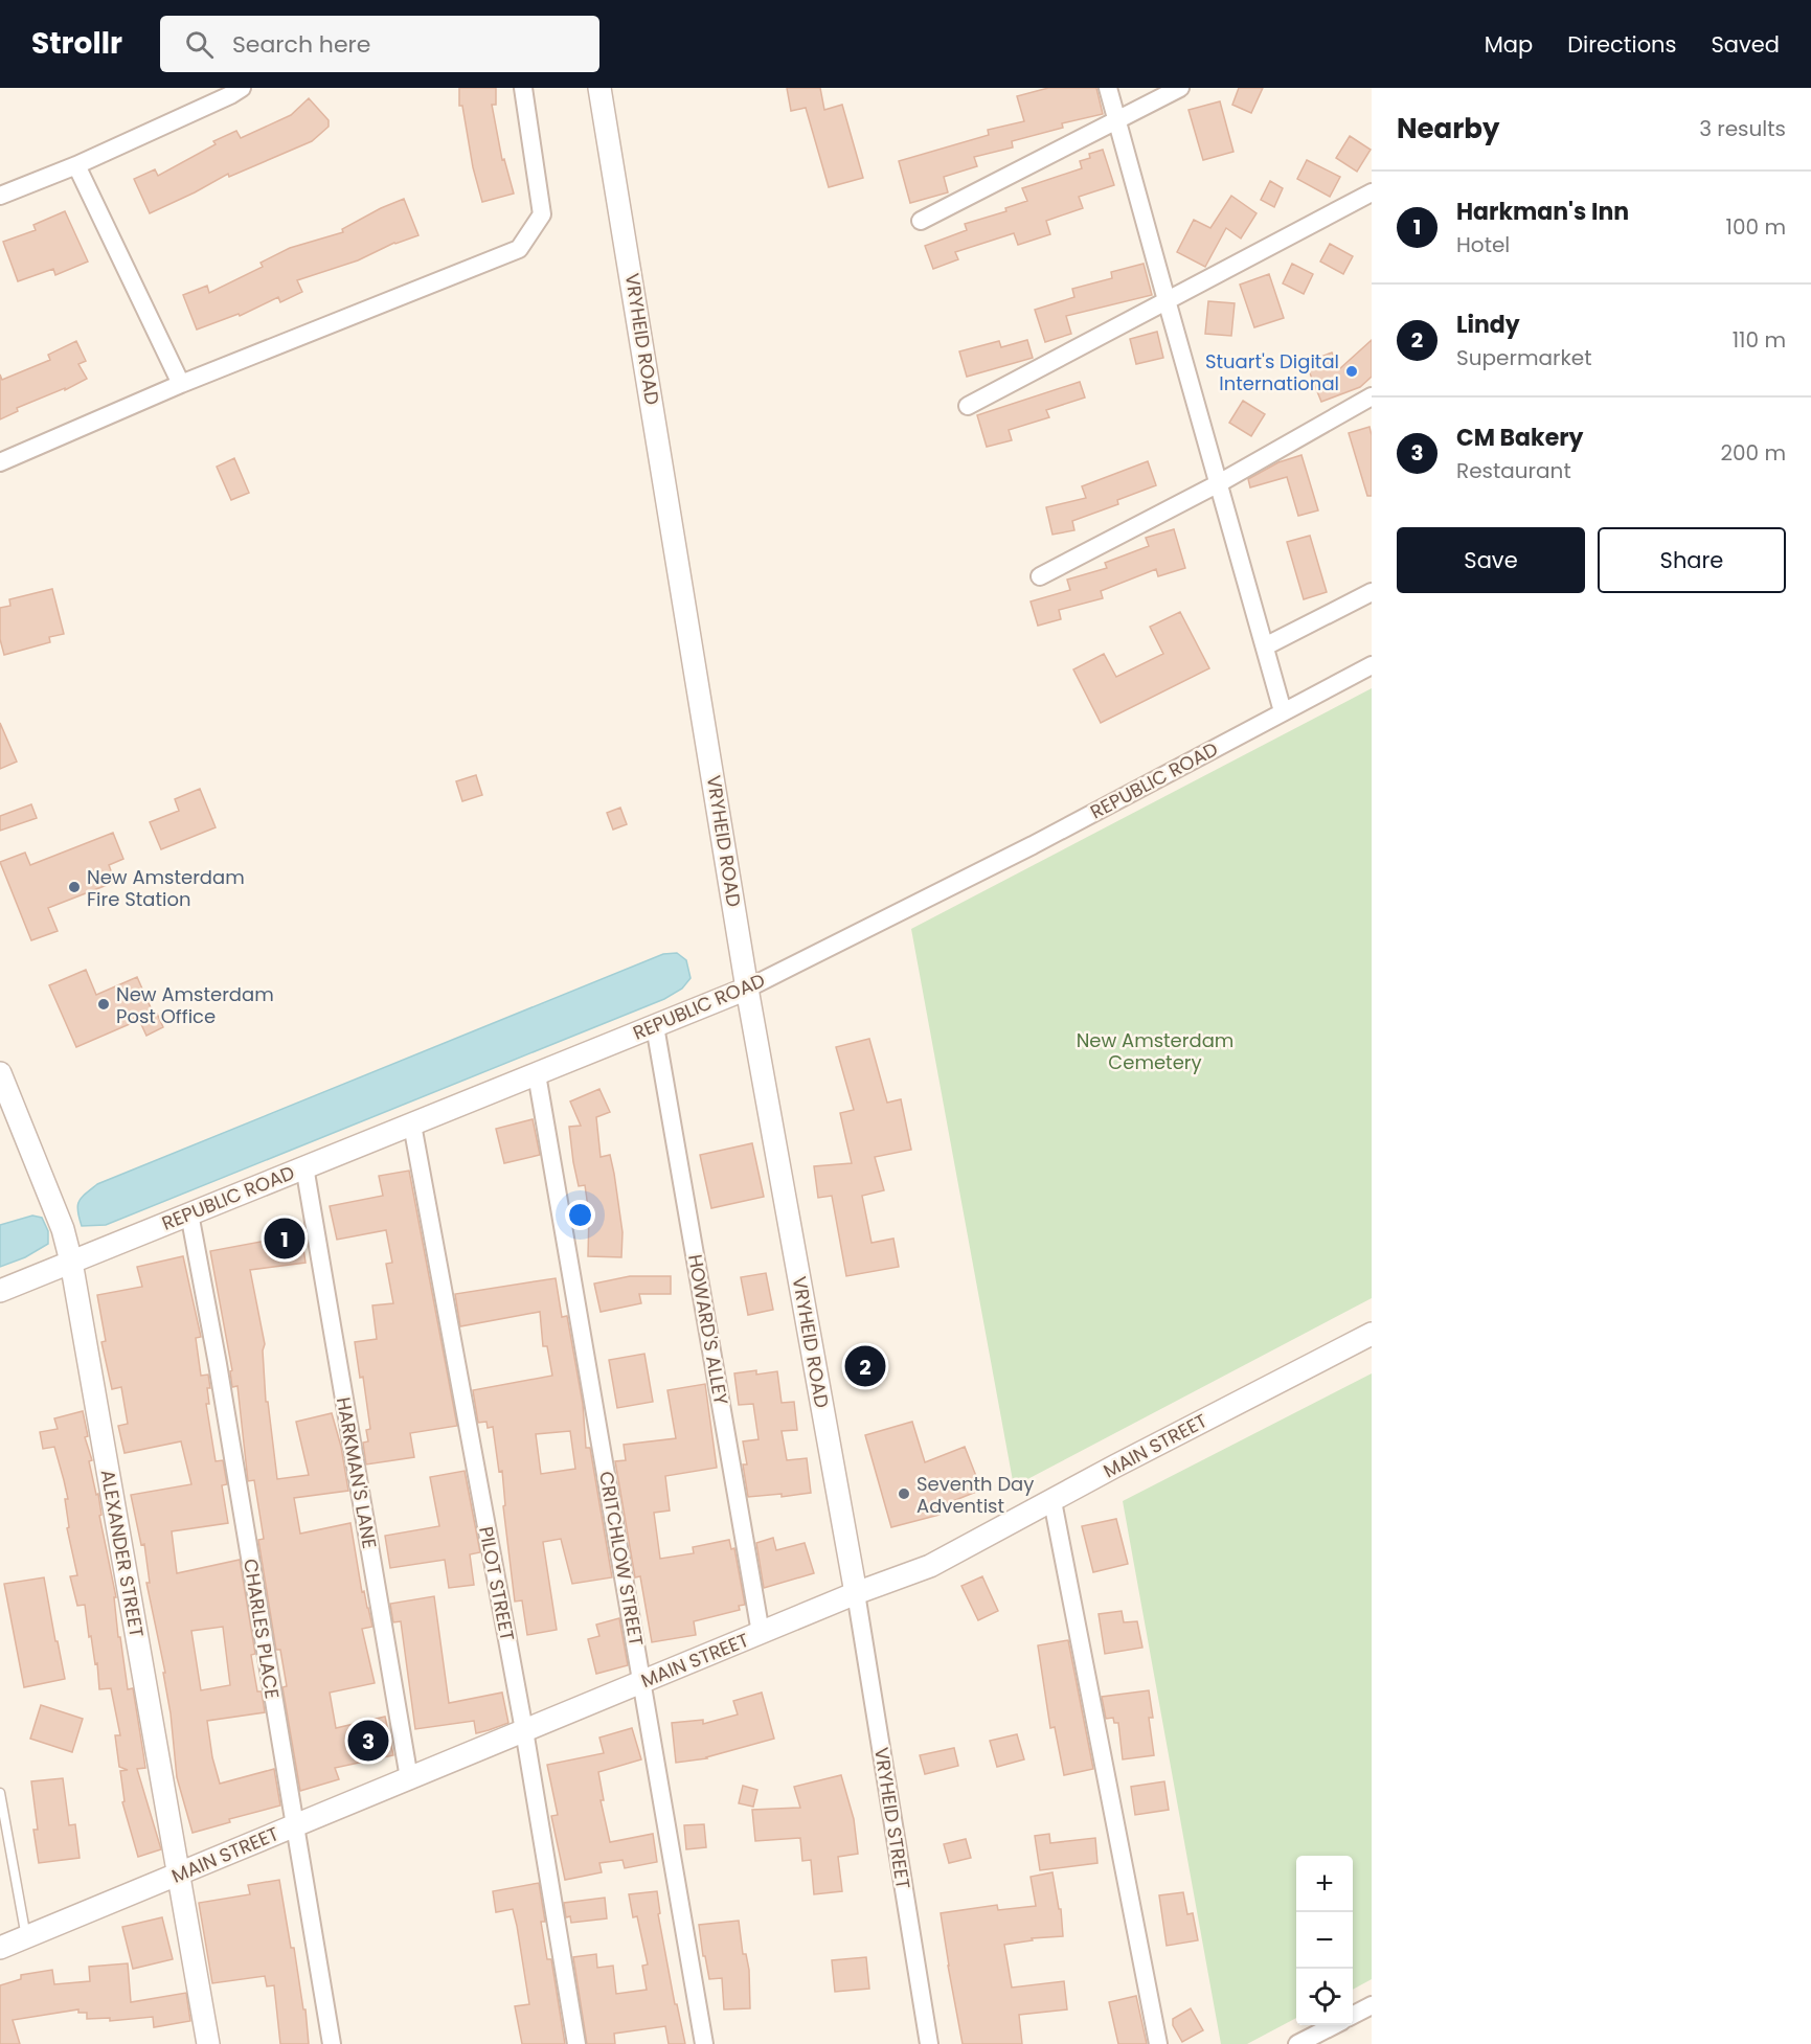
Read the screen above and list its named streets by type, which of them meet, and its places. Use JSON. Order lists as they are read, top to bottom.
{
  "streets": {
    "street": [
      "VRYHEID ROAD",
      "REPUBLIC ROAD",
      "HOWARD'S ALLEY",
      "MAIN STREET",
      "HARKMAN'S LANE",
      "ALEXANDER STREET",
      "CRITCHLOW STREET",
      "PILOT STREET",
      "CHARLES PLACE",
      "VRYHEID STREET"
    ]
  },
  "crossings": [
    ["VRYHEID ROAD", "REPUBLIC ROAD"],
    ["VRYHEID ROAD", "MAIN STREET"],
    ["VRYHEID ROAD", "VRYHEID STREET"],
    ["REPUBLIC ROAD", "HOWARD'S ALLEY"],
    ["REPUBLIC ROAD", "HARKMAN'S LANE"],
    ["REPUBLIC ROAD", "ALEXANDER STREET"],
    ["REPUBLIC ROAD", "CRITCHLOW STREET"],
    ["REPUBLIC ROAD", "PILOT STREET"],
    ["REPUBLIC ROAD", "CHARLES PLACE"],
    ["HOWARD'S ALLEY", "MAIN STREET"],
    ["MAIN STREET", "HARKMAN'S LANE"],
    ["MAIN STREET", "ALEXANDER STREET"],
    ["MAIN STREET", "CRITCHLOW STREET"],
    ["MAIN STREET", "PILOT STREET"],
    ["MAIN STREET", "CHARLES PLACE"],
    ["MAIN STREET", "VRYHEID STREET"]
  ],
  "parks": ["New Amsterdam Cemetery"],
  "places": [
    "Stuart's Digital International",
    "New Amsterdam Fire Station",
    "New Amsterdam Post Office",
    "Seventh Day Adventist"
  ],
  "page": {
    "header": "Strollr",
    "search": "Search here",
    "nav": ["Map", "Directions", "Saved"],
    "heading": ["Nearby", "3 results"],
    "list": [
      {
        "mark": "1",
        "name": "Harkman's Inn",
        "note": "Hotel",
        "value": "100 m"
      },
      {
        "mark": "2",
        "name": "Lindy",
        "note": "Supermarket",
        "value": "110 m"
      },
      {
        "mark": "3",
        "name": "CM Bakery",
        "note": "Restaurant",
        "value": "200 m"
      }
    ],
    "buttons": ["Save", "Share"],
    "pins": ["1", "2", "3"],
    "map_buttons": ["+", "−"]
  }
}
